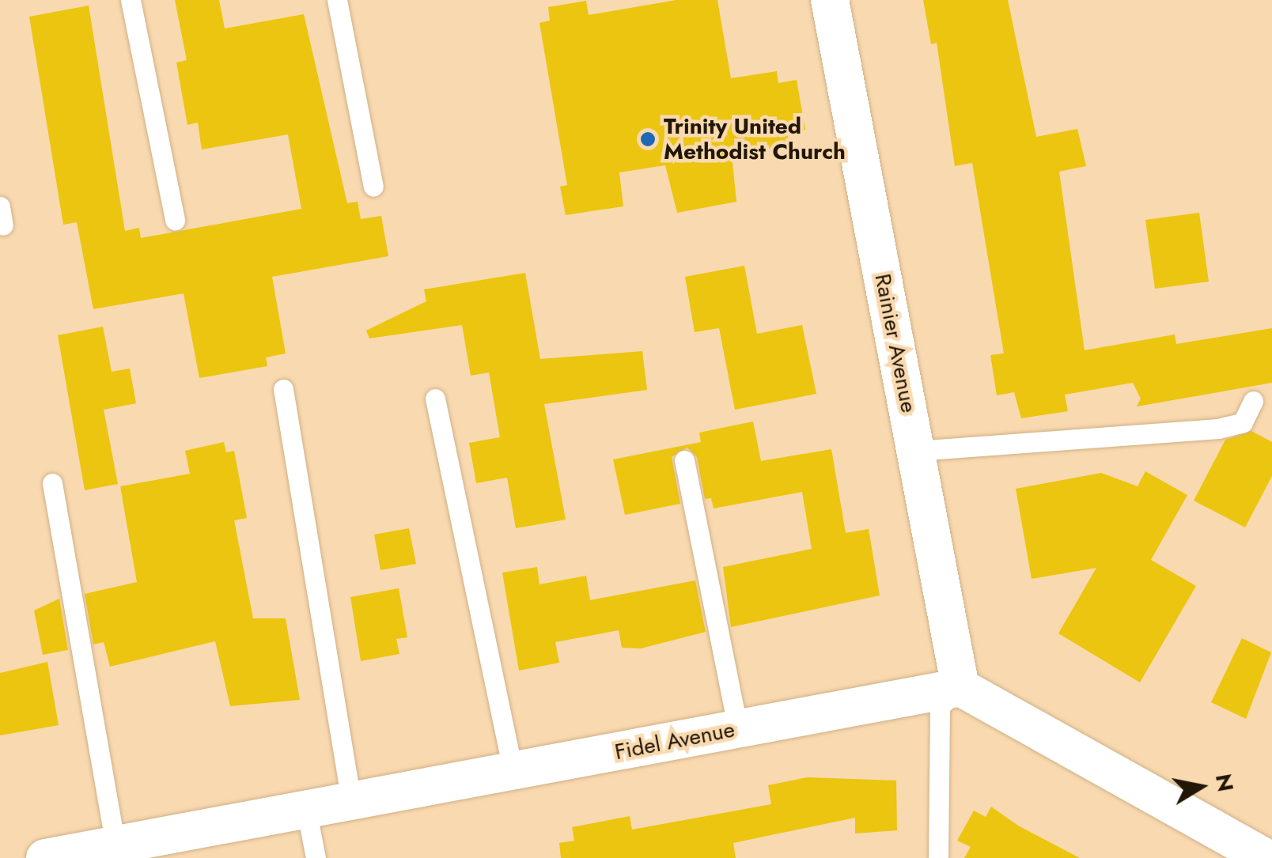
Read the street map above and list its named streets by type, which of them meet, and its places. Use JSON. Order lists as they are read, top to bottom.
{
  "streets": {
    "street": ["Rainier Avenue", "Fidel Avenue"]
  },
  "crossings": [
    ["Rainier Avenue", "Fidel Avenue"]
  ],
  "places": ["Trinity United Methodist Church"],
  "north": "right"
}
